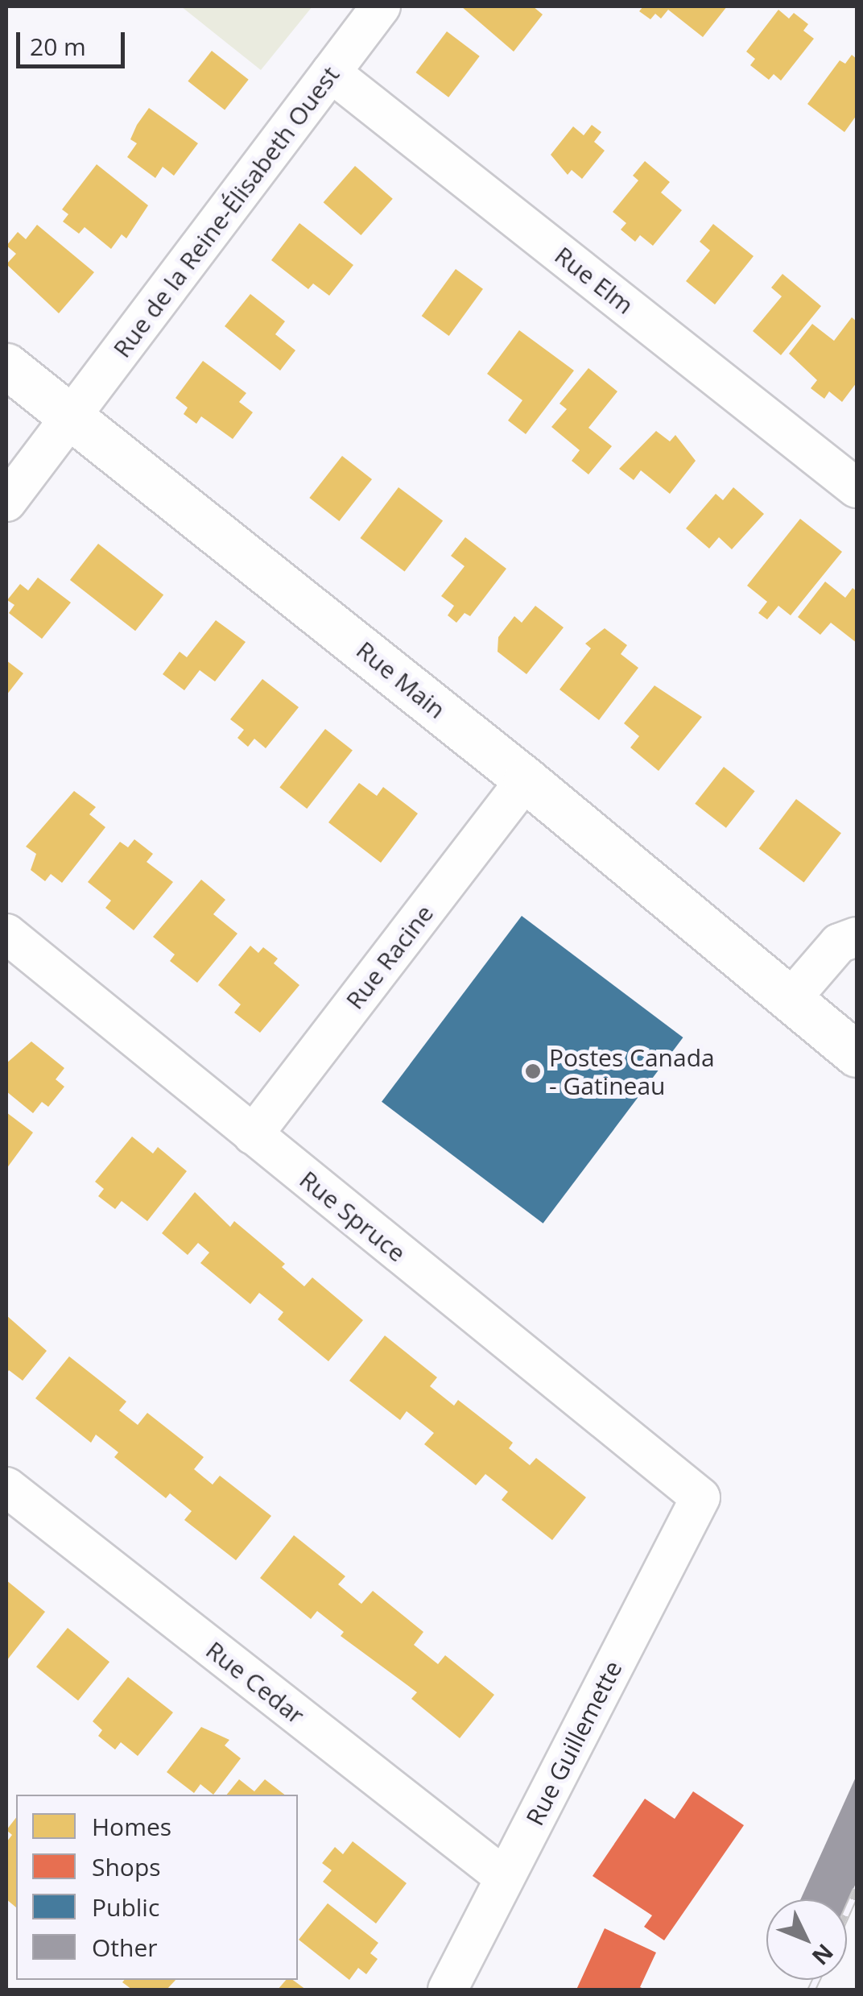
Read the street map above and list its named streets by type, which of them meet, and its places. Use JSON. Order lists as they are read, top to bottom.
{
  "streets": {
    "street": [
      "Rue de la Reine-Élisabeth Ouest",
      "Rue Elm",
      "Rue Main",
      "Rue Racine",
      "Rue Spruce",
      "Rue Cedar",
      "Rue Guillemette"
    ]
  },
  "crossings": [
    ["Rue de la Reine-Élisabeth Ouest", "Rue Elm"],
    ["Rue de la Reine-Élisabeth Ouest", "Rue Main"],
    ["Rue Main", "Rue Racine"],
    ["Rue Racine", "Rue Spruce"],
    ["Rue Spruce", "Rue Guillemette"],
    ["Rue Cedar", "Rue Guillemette"]
  ],
  "places": ["Postes Canada - Gatineau"],
  "legend": [
    "Homes",
    "Shops",
    "Public",
    "Other"
  ],
  "scale_bar": "20 m",
  "north": "bottom right"
}
